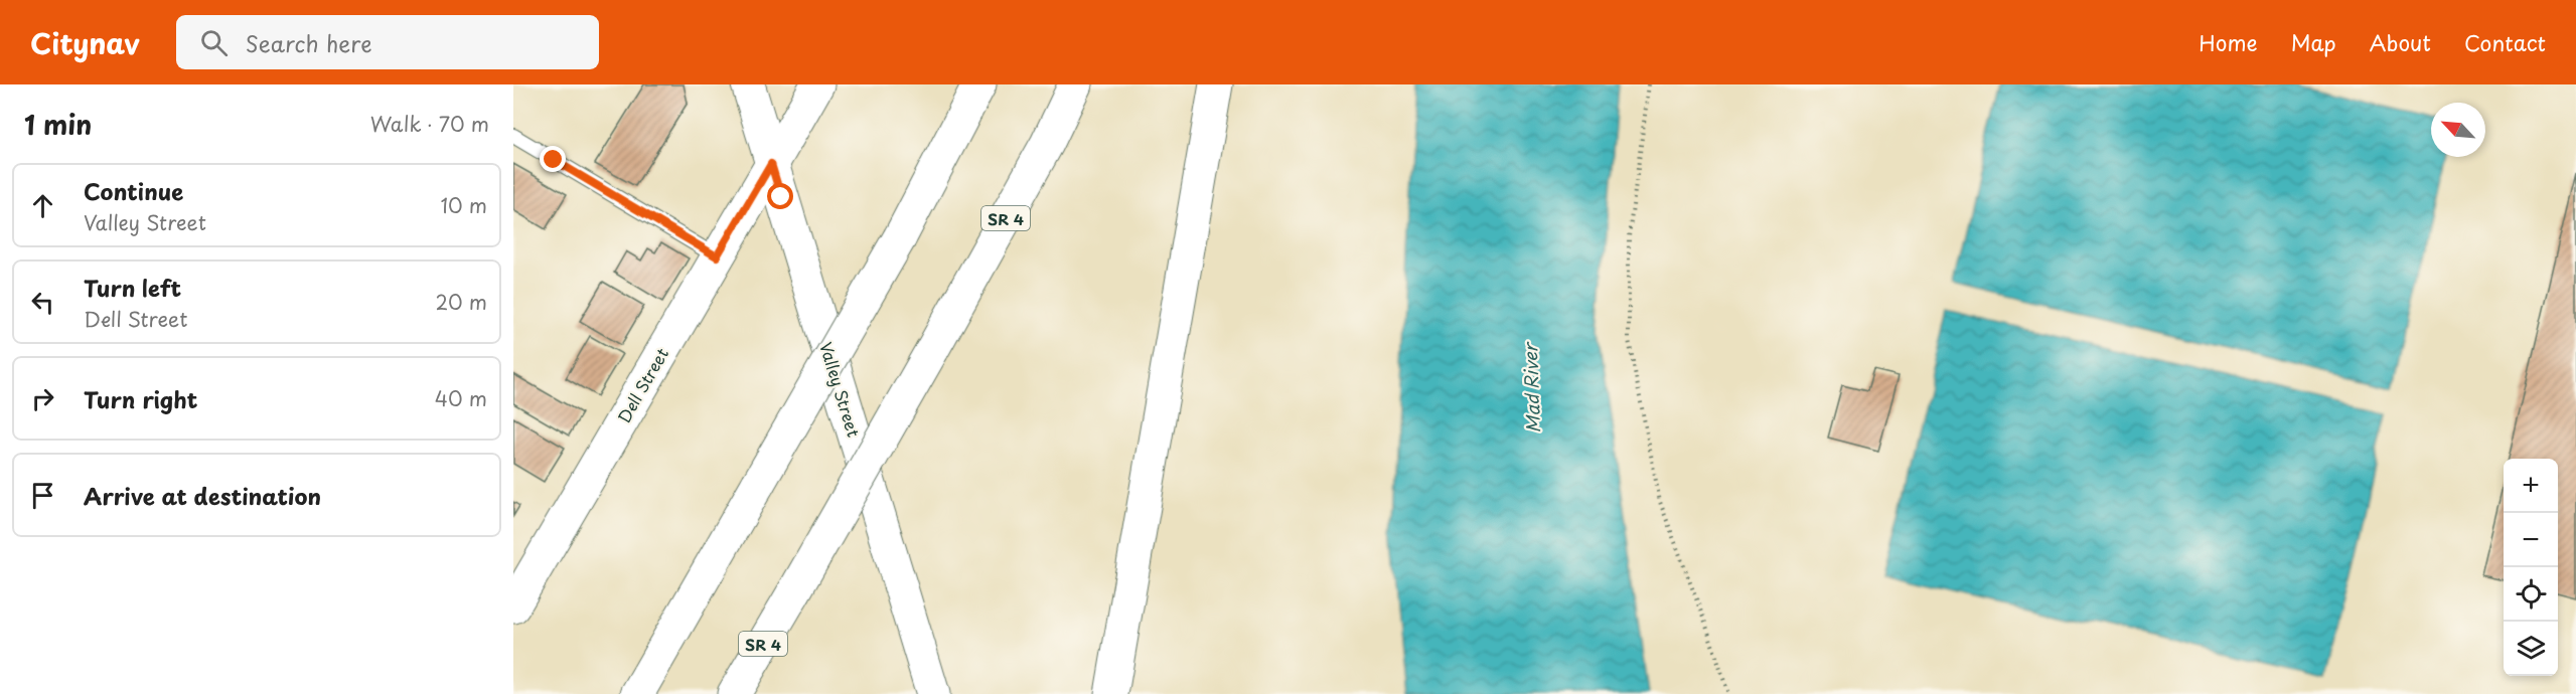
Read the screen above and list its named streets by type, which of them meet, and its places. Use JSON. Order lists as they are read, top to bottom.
{
  "streets": {
    "main road": ["SR 4", "Dell Street", "Valley Street"]
  },
  "crossings": [
    ["Dell Street", "Valley Street"]
  ],
  "water": ["Mad River"],
  "north": "top left",
  "page": {
    "header": "Citynav",
    "search": "Search here",
    "nav": [
      "Home",
      "Map",
      "About",
      "Contact"
    ],
    "heading": ["1 min", "Walk · 70 m"],
    "list": [
      ["Continue", "Valley Street", "10 m"],
      ["Turn left", "Dell Street", "20 m"],
      ["Turn right", "40 m"],
      "Arrive at destination"
    ],
    "map_buttons": ["+", "−"]
  }
}
